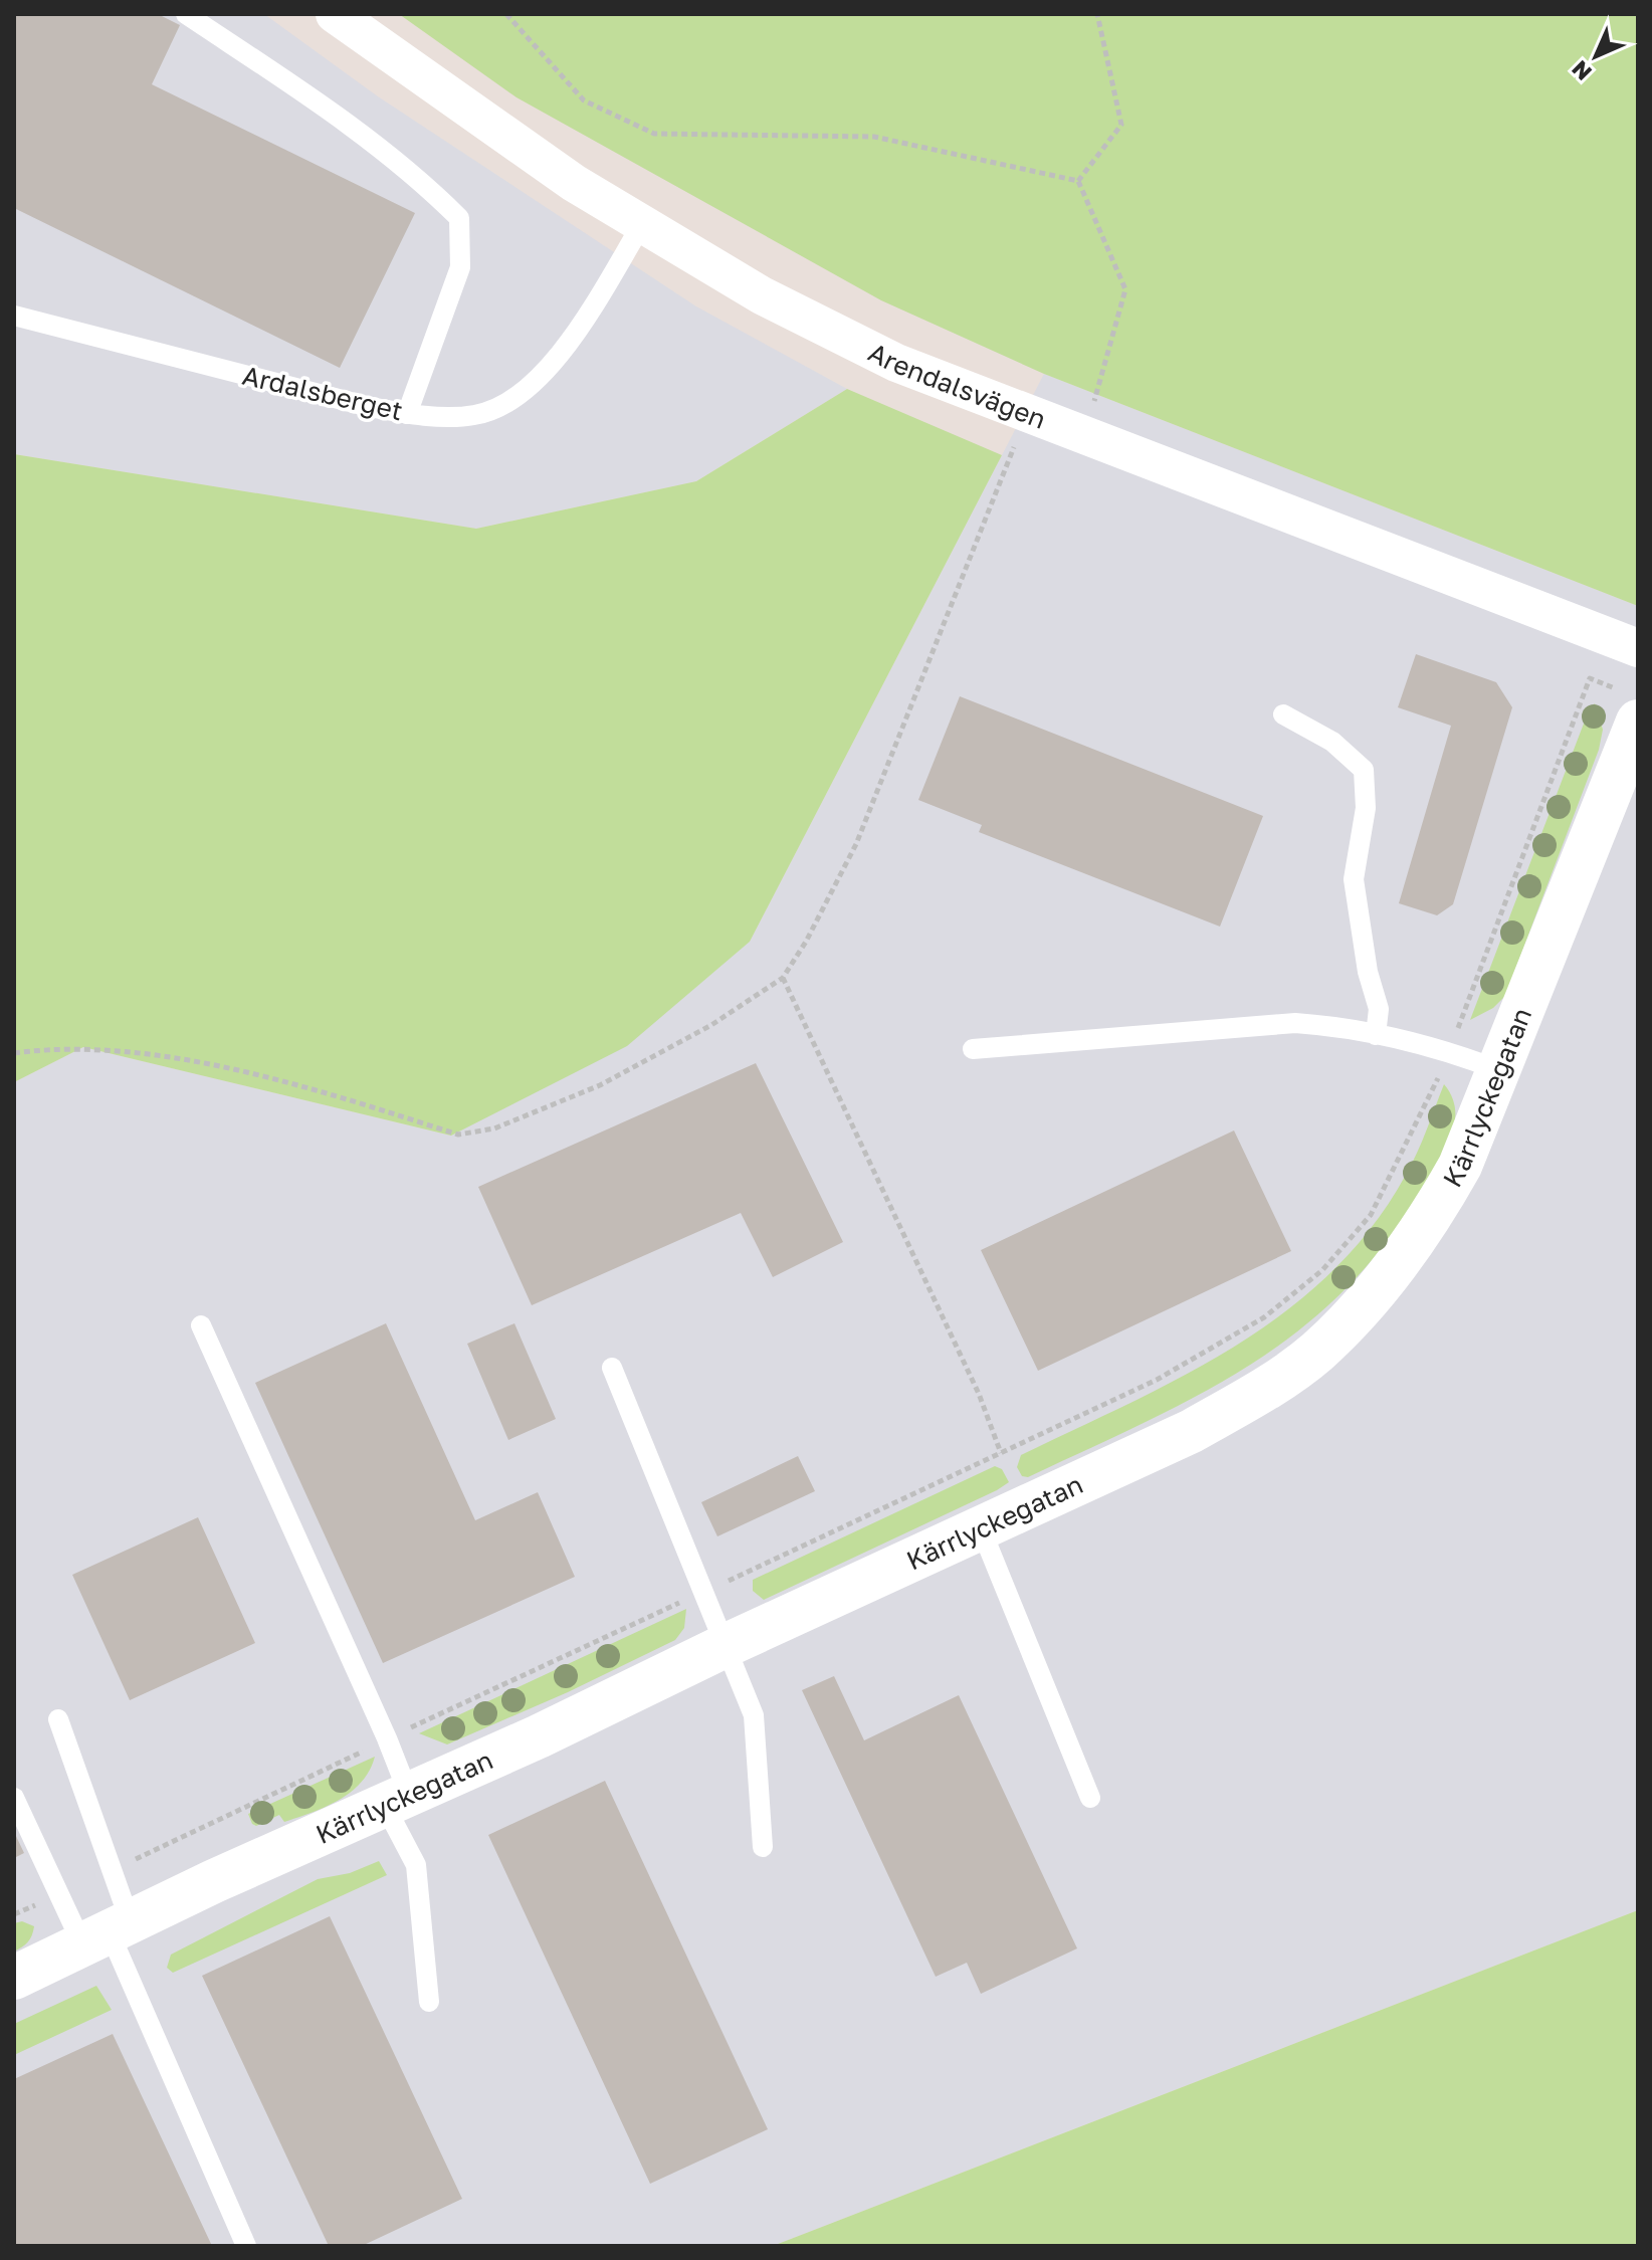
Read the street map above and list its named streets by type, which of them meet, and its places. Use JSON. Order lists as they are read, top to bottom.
{
  "streets": {
    "street": ["Arendalsvägen", "Kärrlyckegatan"],
    "lane": ["Ardalsberget"]
  },
  "crossings": [
    ["Arendalsvägen", "Ardalsberget"]
  ],
  "north": "bottom left"
}
